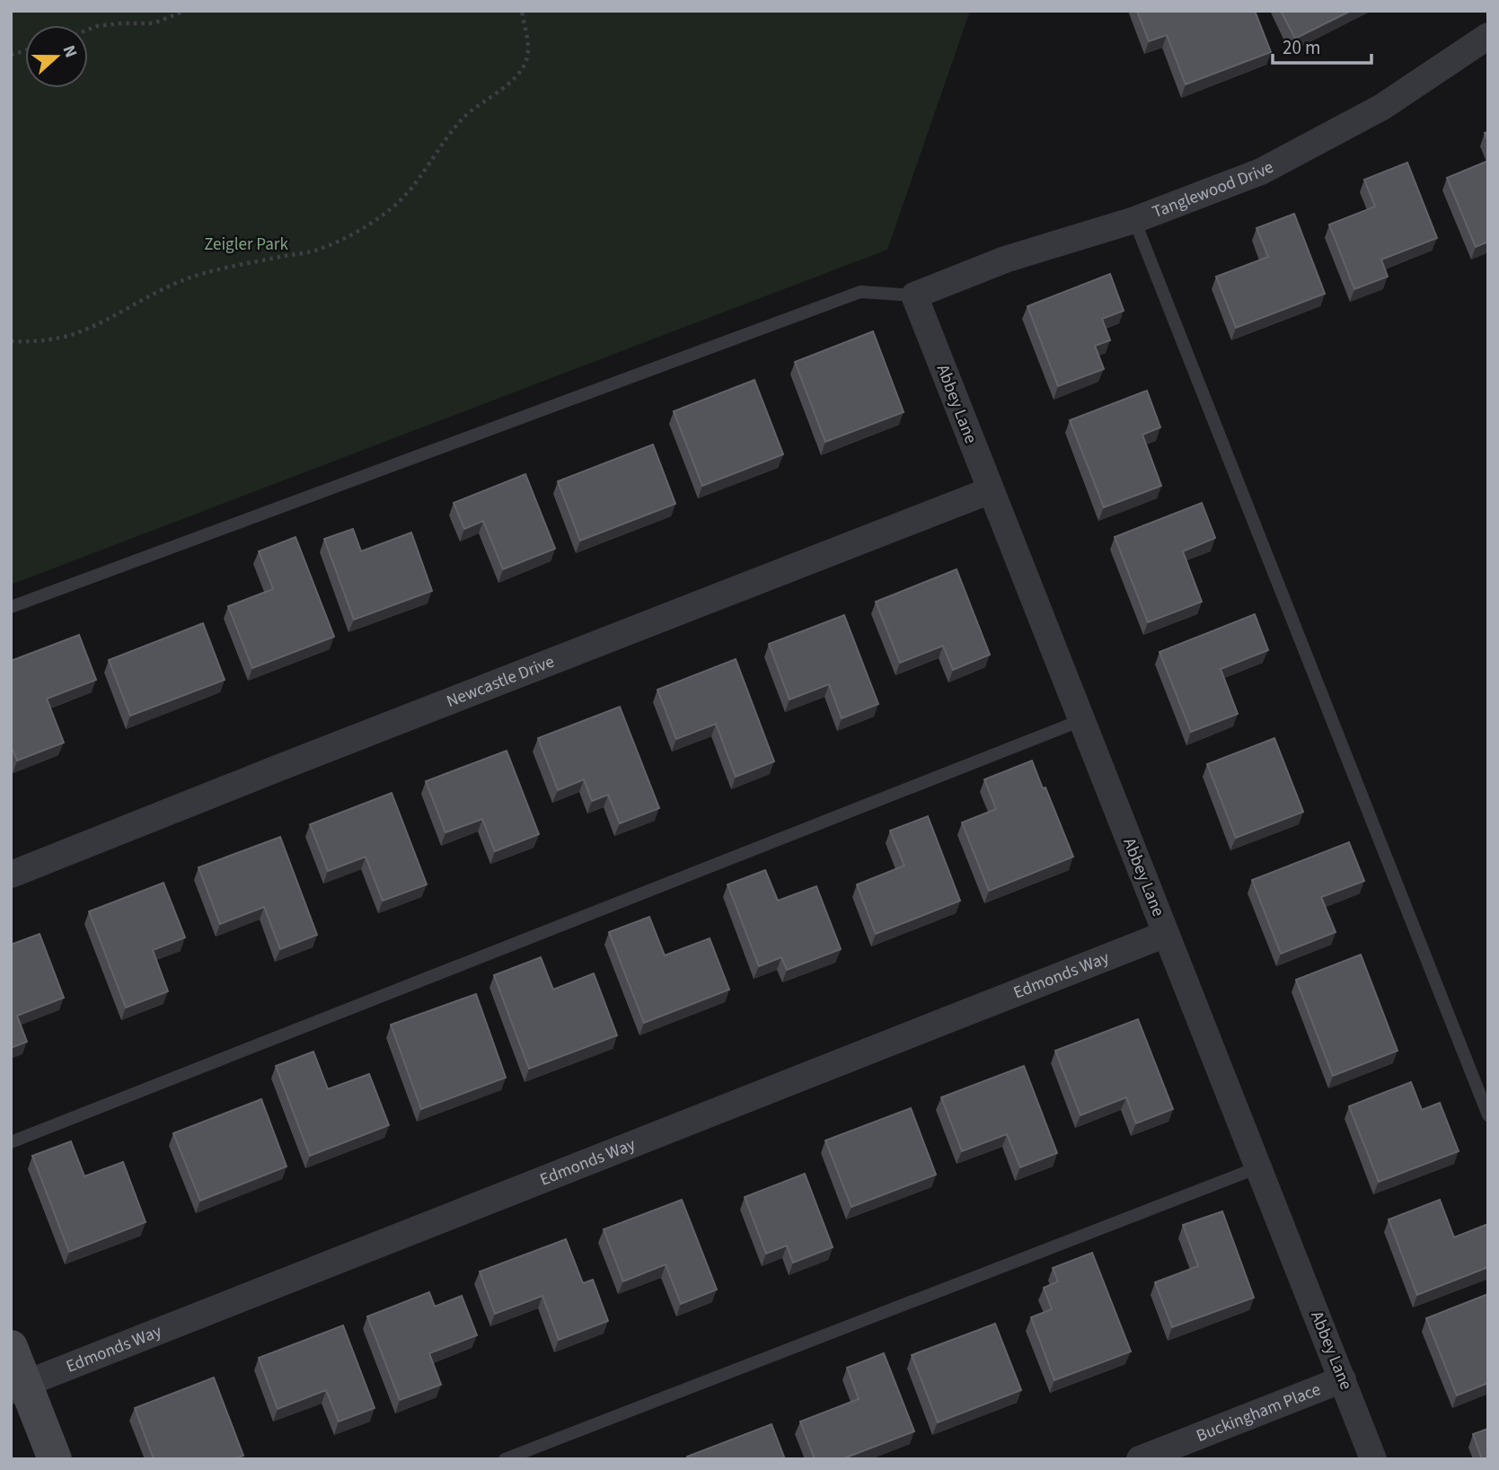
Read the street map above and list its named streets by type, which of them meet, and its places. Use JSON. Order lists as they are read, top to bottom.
{
  "streets": {
    "street": [
      "Tanglewood Drive",
      "Abbey Lane",
      "Newcastle Drive",
      "Edmonds Way",
      "Buckingham Place"
    ]
  },
  "crossings": [
    ["Tanglewood Drive", "Abbey Lane"],
    ["Abbey Lane", "Newcastle Drive"],
    ["Abbey Lane", "Edmonds Way"],
    ["Abbey Lane", "Buckingham Place"]
  ],
  "parks": ["Zeigler Park"],
  "scale_bar": "20 m",
  "north": "right"
}
